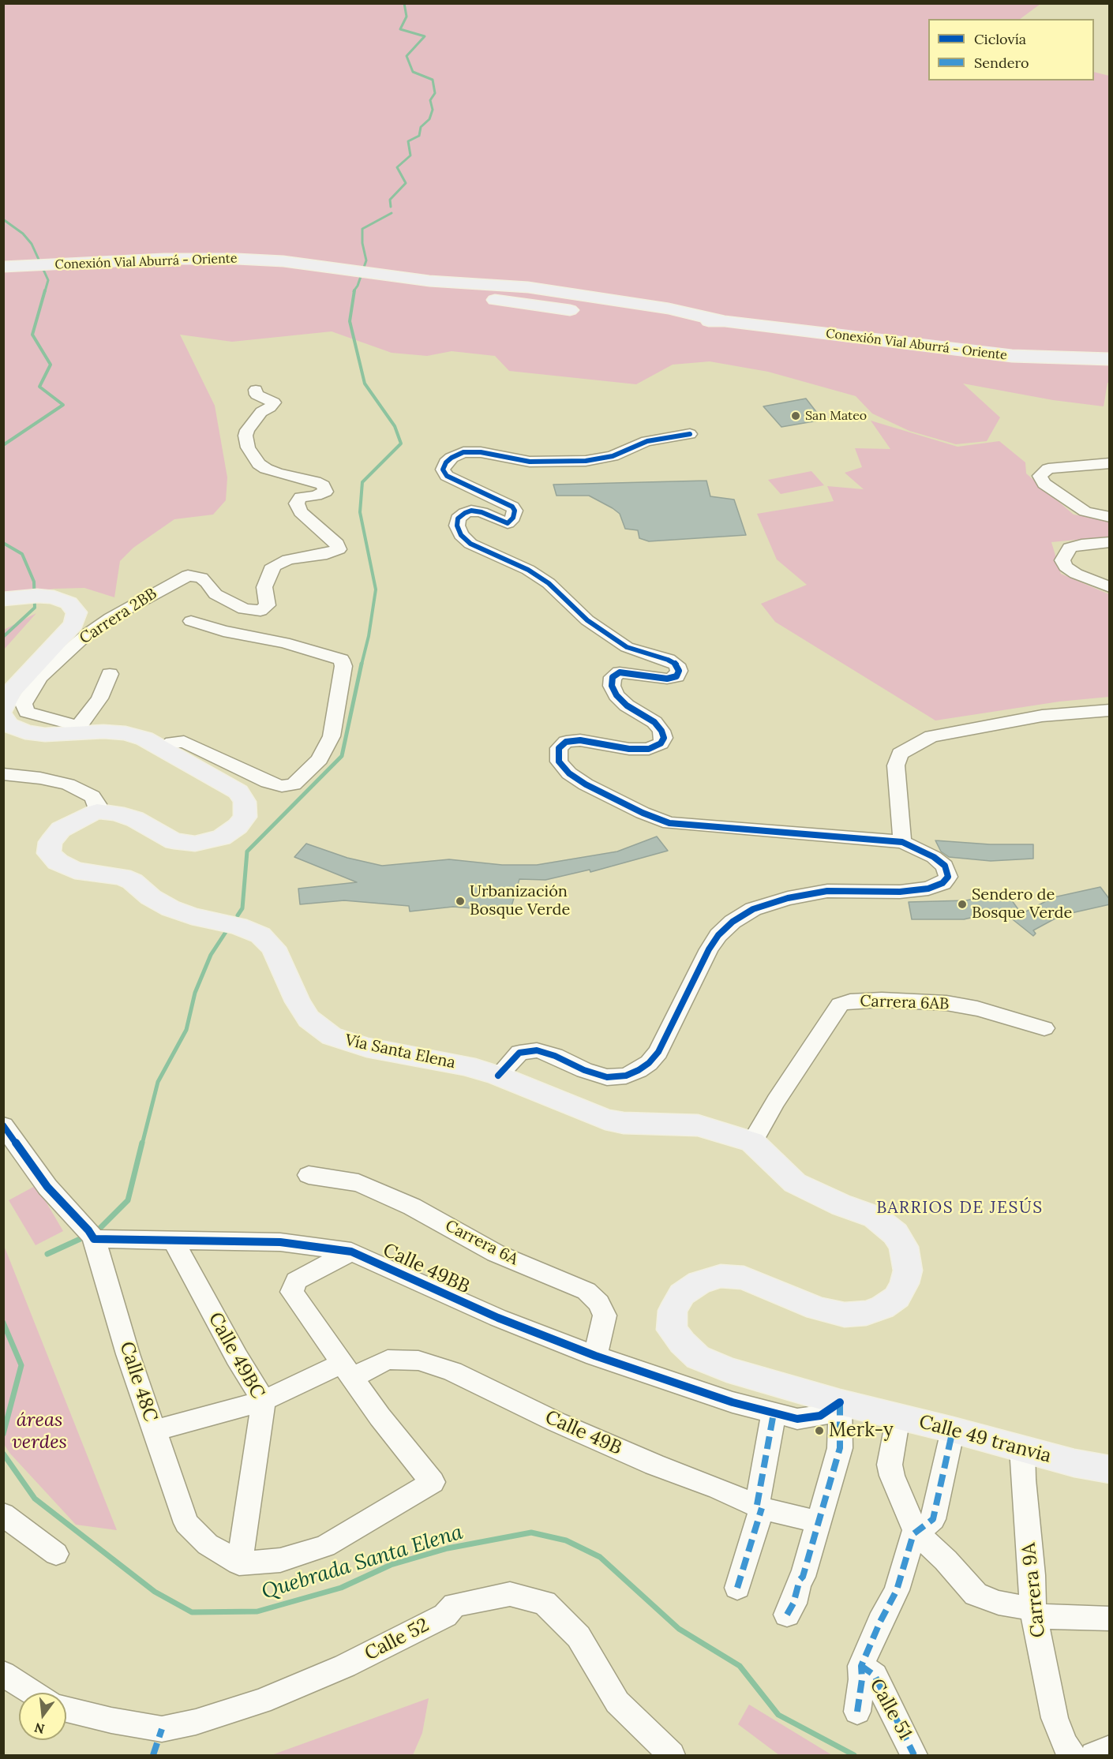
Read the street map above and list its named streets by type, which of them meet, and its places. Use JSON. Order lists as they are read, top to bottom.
{
  "streets": {
    "main road": ["Conexión Vial Aburrá - Oriente", "Vía Santa Elena", "Calle 49 tranvia"],
    "street": [
      "Carrera 2BB",
      "Carrera 6AB",
      "Carrera 6A",
      "Calle 49BB",
      "Calle 49BC",
      "Calle 48C",
      "Calle 49B",
      "Carrera 9A",
      "Calle 52",
      "Calle 51"
    ]
  },
  "crossings": [
    ["Carrera 6AB", "Vía Santa Elena"],
    ["Vía Santa Elena", "Calle 49 tranvia"],
    ["Carrera 6A", "Calle 49BB"],
    ["Calle 49BB", "Calle 49BC"],
    ["Calle 49BB", "Calle 48C"],
    ["Calle 49BB", "Calle 49 tranvia"],
    ["Calle 49BC", "Calle 48C"],
    ["Calle 49BC", "Calle 49B"],
    ["Calle 48C", "Calle 49B"],
    ["Calle 49 tranvia", "Carrera 9A"]
  ],
  "districts": ["BARRIOS DE JESÚS"],
  "water": ["Quebrada Santa Elena"],
  "parks": ["áreas verdes"],
  "places": [
    "San Mateo",
    "Urbanización Bosque Verde",
    "Sendero de Bosque Verde",
    "Merk-y"
  ],
  "legend": ["Ciclovía", "Sendero"],
  "north": "bottom"
}
